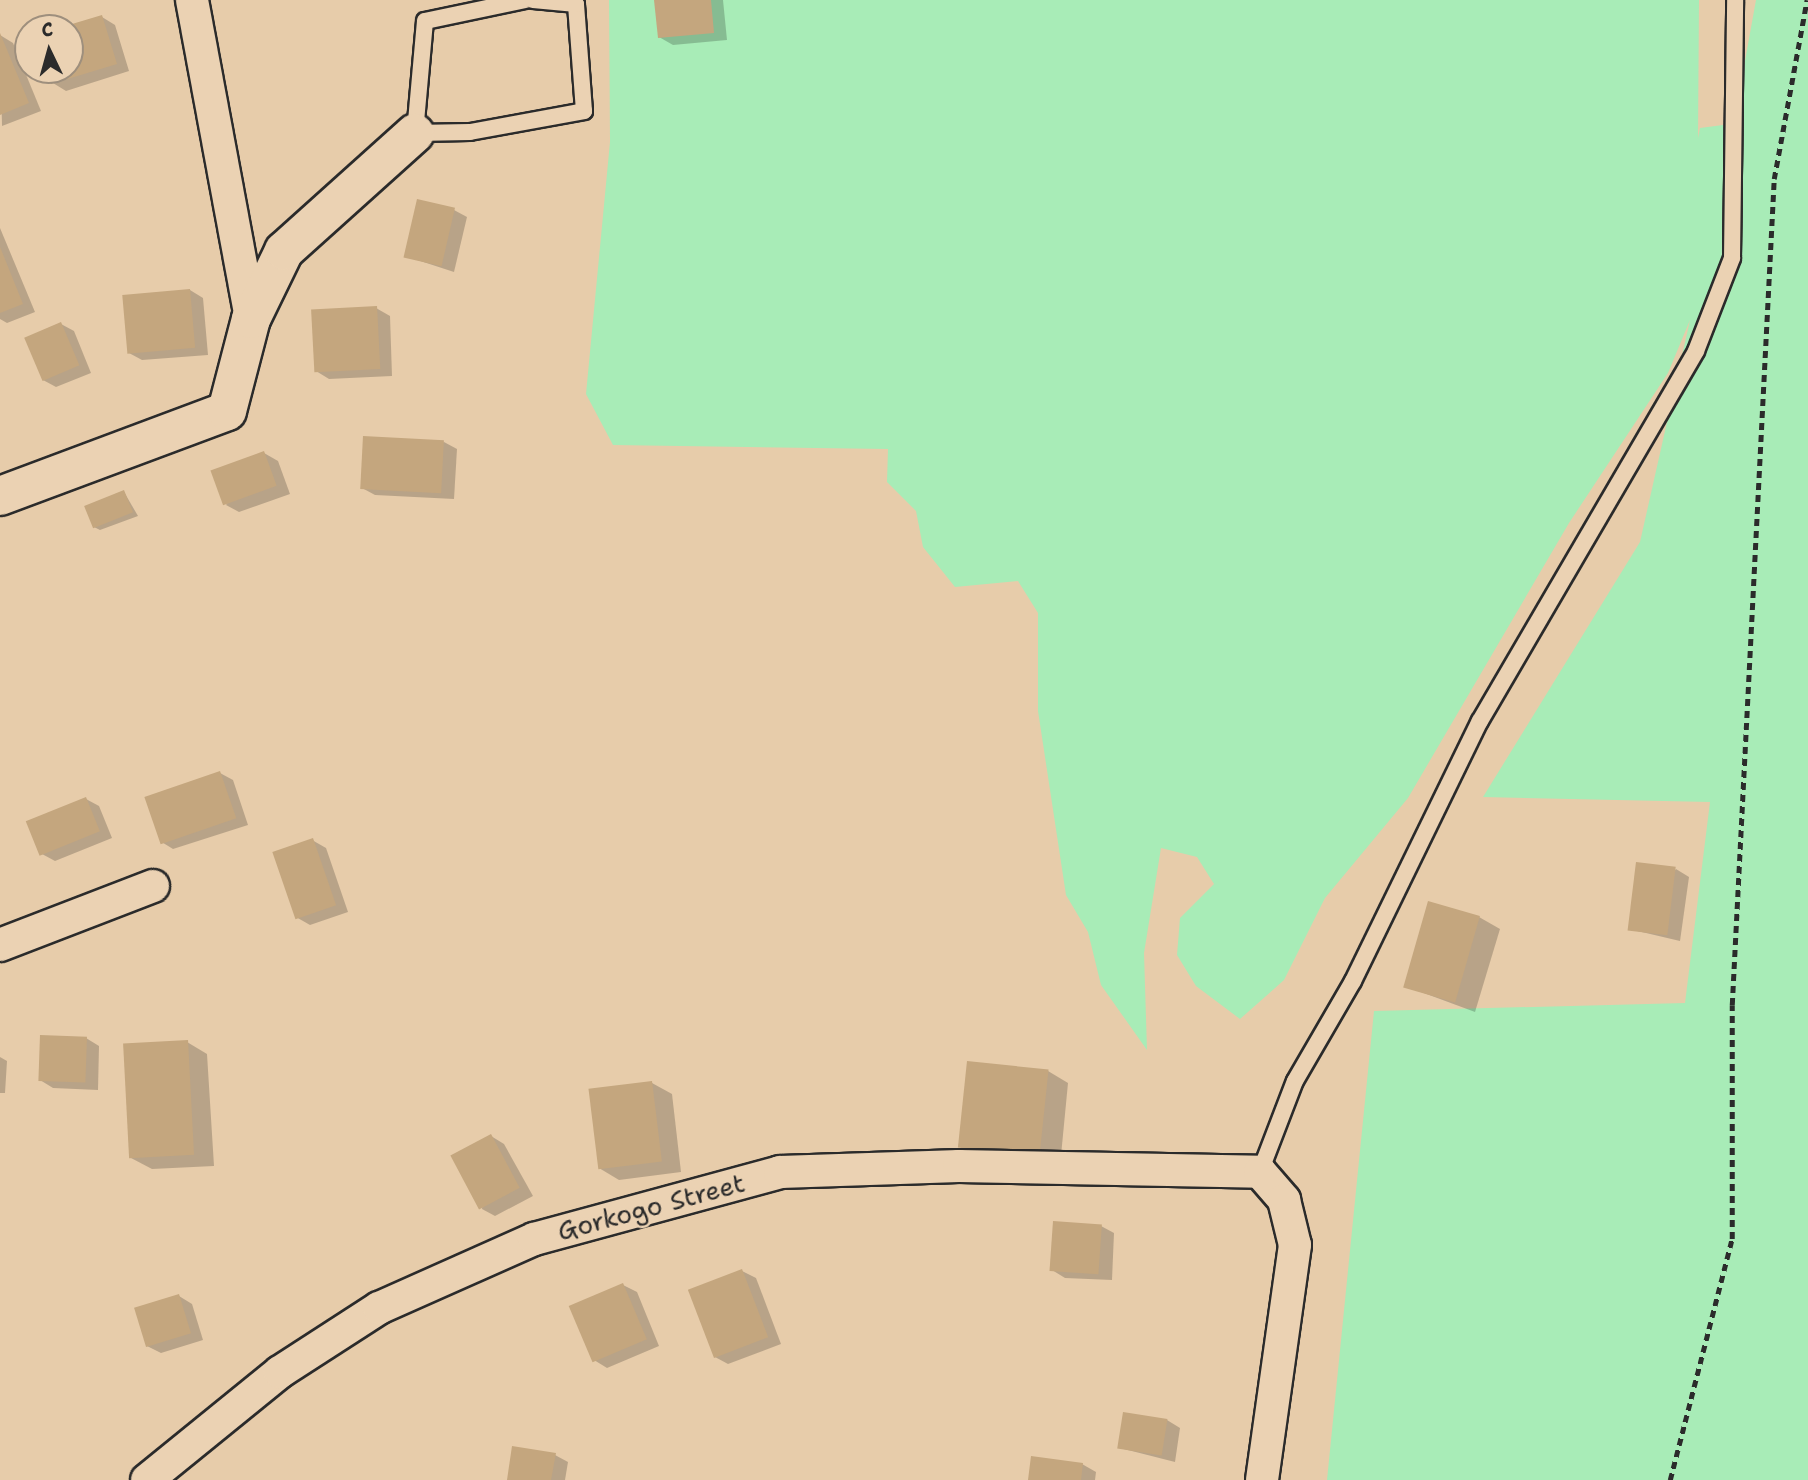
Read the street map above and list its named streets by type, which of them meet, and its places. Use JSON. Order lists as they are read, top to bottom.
{
  "streets": {
    "street": ["Gorkogo Street"]
  },
  "north": "top"
}
